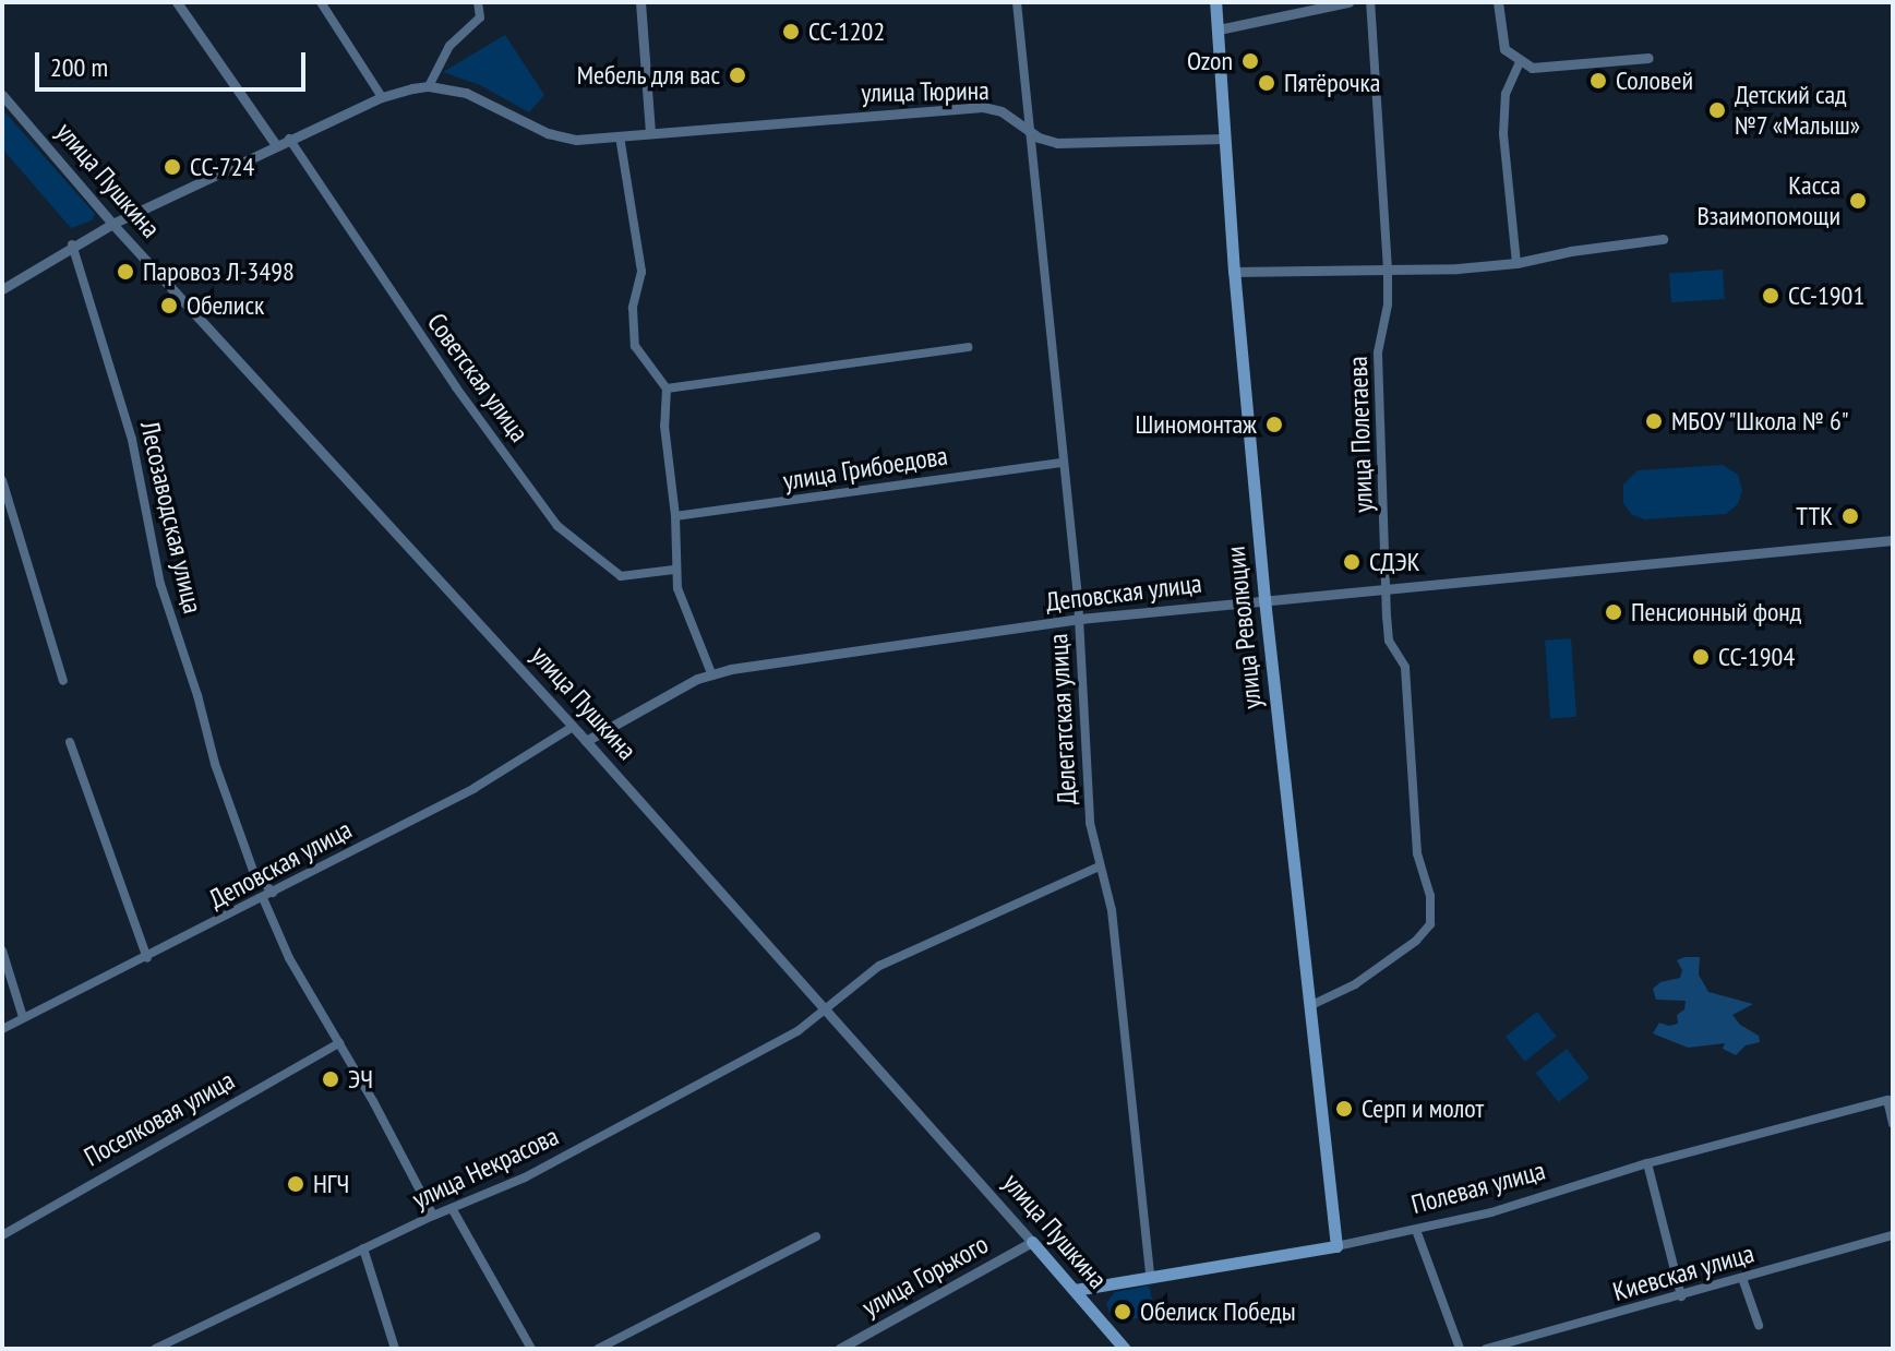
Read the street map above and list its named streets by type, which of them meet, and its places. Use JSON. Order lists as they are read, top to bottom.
{
  "streets": {
    "main road": ["улица Пушкина", "улица Революции", "Полевая улица"],
    "street": [
      "улица Тюрина",
      "Советская улица",
      "улица Полетаева",
      "улица Грибоедова",
      "Лесозаводская улица",
      "Деповская улица",
      "Делегатская улица",
      "Поселковая улица",
      "улица Некрасова",
      "Киевская улица",
      "улица Горького"
    ]
  },
  "crossings": [
    ["улица Тюрина", "улица Революции"],
    ["улица Тюрина", "Делегатская улица"],
    ["улица Пушкина", "Деповская улица"],
    ["улица Пушкина", "улица Некрасова"],
    ["улица Пушкина", "Полевая улица"],
    ["улица Пушкина", "улица Горького"],
    ["улица Полетаева", "Деповская улица"],
    ["улица Полетаева", "улица Революции"],
    ["улица Грибоедова", "Делегатская улица"],
    ["Лесозаводская улица", "Деповская улица"],
    ["Деповская улица", "улица Революции"],
    ["Деповская улица", "Делегатская улица"],
    ["улица Революции", "Полевая улица"],
    ["Делегатская улица", "улица Некрасова"],
    ["Делегатская улица", "Полевая улица"]
  ],
  "places": [
    "СС-1202",
    "Ozon",
    "Мебель для вас",
    "Соловей",
    "Пятёрочка",
    "Детский сад №7 «Малыш»",
    "СС-724",
    "Касса Взаимопомощи",
    "Паровоз Л-3498",
    "СС-1901",
    "Обелиск",
    "МБОУ \"Школа № 6\"",
    "Шиномонтаж",
    "ТТК",
    "СДЭК",
    "Пенсионный фонд",
    "СС-1904",
    "ЭЧ",
    "Серп и молот",
    "НГЧ",
    "Обелиск Победы"
  ],
  "scale_bar": "200 m"
}
